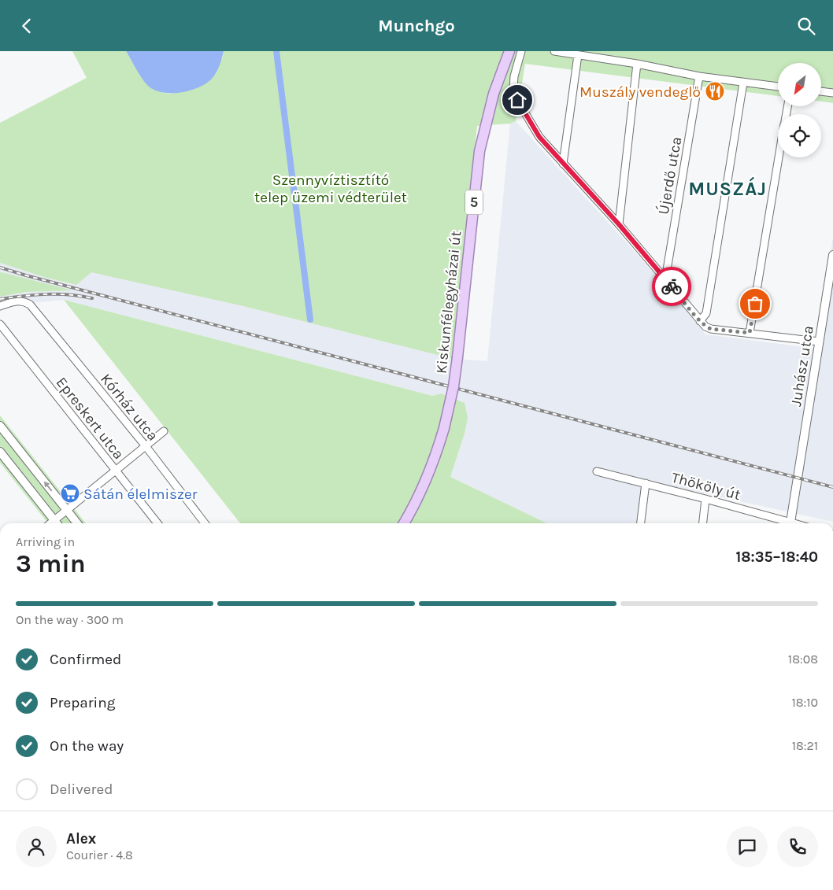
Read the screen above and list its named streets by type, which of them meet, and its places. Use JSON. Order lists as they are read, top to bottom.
{
  "streets": {
    "main road": ["5", "Kiskunfélegyházai út"],
    "street": [
      "Újerdő utca",
      "Juhász utca",
      "Kórház utca",
      "Epreskert utca",
      "Thököly út"
    ]
  },
  "districts": ["MUSZÁJ"],
  "parks": ["Szennyvíztisztító telep üzemi védterület"],
  "places": {
    "restaurant": ["Muszály vendeglő"],
    "supermarket": ["Sátán élelmiszer"]
  },
  "north": "bottom left",
  "page": {
    "header": "Munchgo",
    "heading": ["3 min", "Arriving in", "18:35–18:40"],
    "panel": ["Alex", "Courier · 4.8"],
    "bar": "On the way · 300 m",
    "list": [
      ["Confirmed", "18:08"],
      ["Preparing", "18:10"],
      ["On the way", "18:21"],
      "Delivered"
    ]
  }
}
